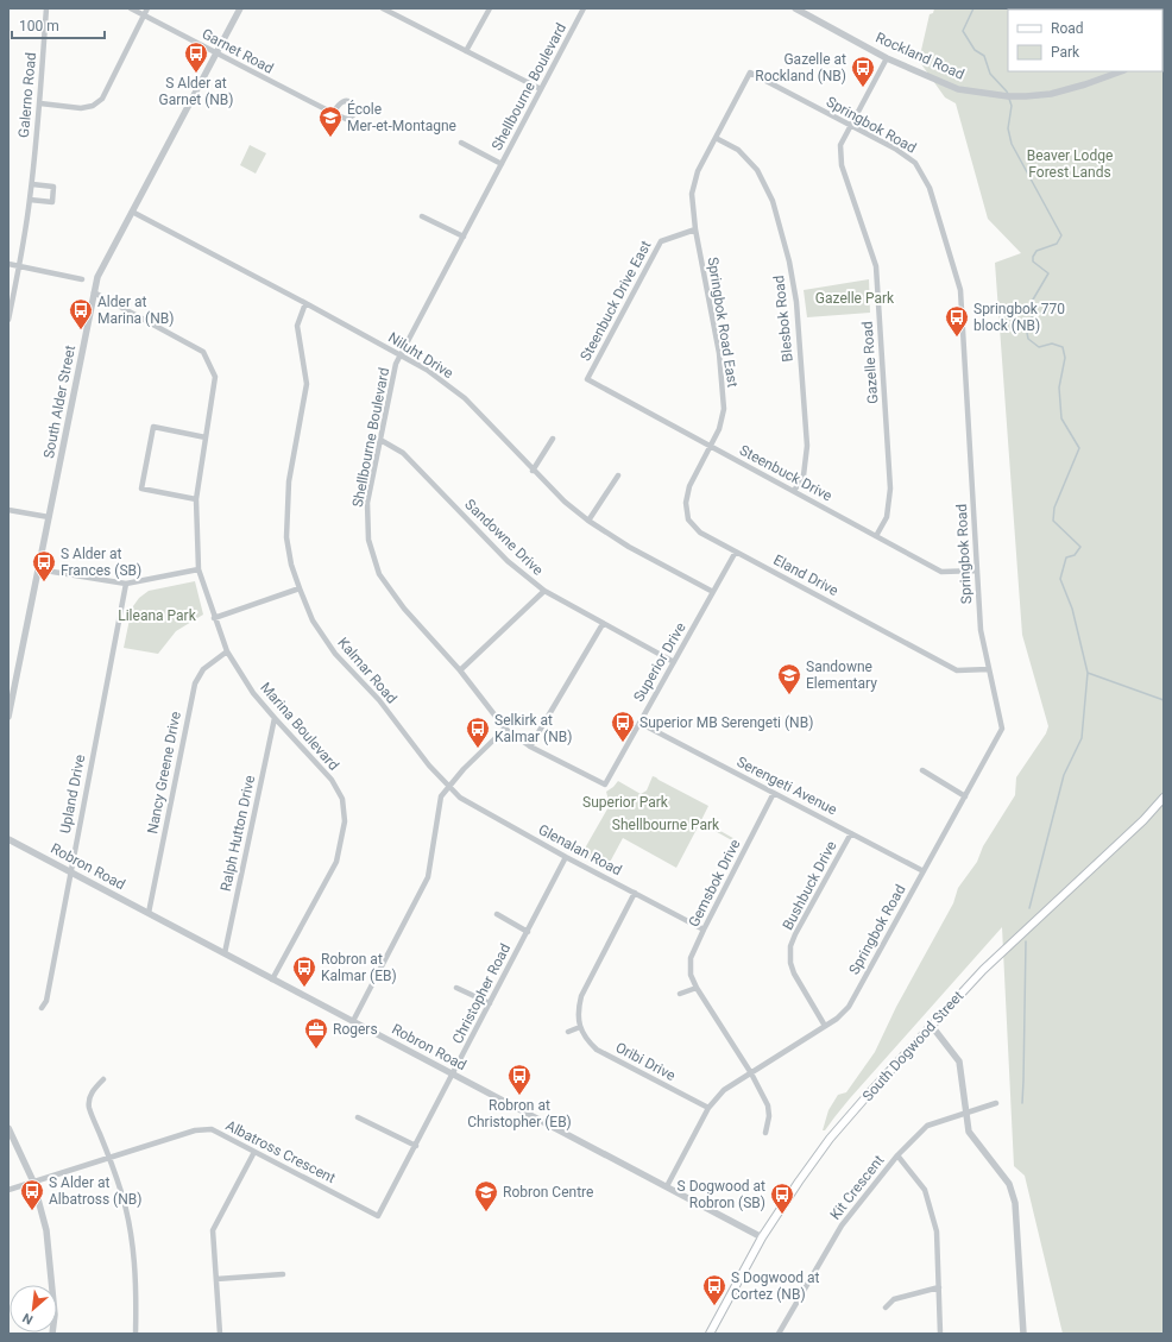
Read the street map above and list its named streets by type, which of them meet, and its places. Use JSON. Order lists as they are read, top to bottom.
{
  "streets": {
    "main road": ["South Dogwood Street"],
    "street": [
      "Garnet Road",
      "Rockland Road",
      "Shellbourne Boulevard",
      "Galerno Road",
      "Springbok Road",
      "Steenbuck Drive East",
      "Blesbok Road",
      "Springbok Road East",
      "Niluht Drive",
      "Gazelle Road",
      "South Alder Street",
      "Steenbuck Drive",
      "Sandowne Drive",
      "Eland Drive",
      "Superior Drive",
      "Kalmar Road",
      "Marina Boulevard",
      "Nancy Greene Drive",
      "Serengeti Avenue",
      "Upland Drive",
      "Ralph Hutton Drive",
      "Glenalan Road",
      "Robron Road",
      "Gemsbok Drive",
      "Bushbuck Drive",
      "Christopher Road",
      "Oribi Drive",
      "Albatross Crescent",
      "Kit Crescent"
    ]
  },
  "crossings": [
    ["Garnet Road", "South Alder Street"],
    ["Rockland Road", "Gazelle Road"],
    ["Shellbourne Boulevard", "Niluht Drive"],
    ["Shellbourne Boulevard", "Sandowne Drive"],
    ["Shellbourne Boulevard", "Superior Drive"],
    ["Springbok Road", "Steenbuck Drive East"],
    ["Springbok Road", "Blesbok Road"],
    ["Springbok Road", "Springbok Road East"],
    ["Springbok Road", "Gazelle Road"],
    ["Springbok Road", "Steenbuck Drive"],
    ["Springbok Road", "Eland Drive"],
    ["Springbok Road", "Serengeti Avenue"],
    ["Springbok Road", "Robron Road"],
    ["Springbok Road", "Gemsbok Drive"],
    ["Springbok Road", "Bushbuck Drive"],
    ["Springbok Road", "Oribi Drive"],
    ["Steenbuck Drive East", "Springbok Road East"],
    ["Steenbuck Drive East", "Steenbuck Drive"],
    ["Blesbok Road", "Steenbuck Drive"],
    ["Springbok Road East", "Steenbuck Drive"],
    ["Springbok Road East", "Eland Drive"],
    ["Niluht Drive", "South Alder Street"],
    ["Niluht Drive", "Superior Drive"],
    ["Niluht Drive", "Kalmar Road"],
    ["Gazelle Road", "Steenbuck Drive"],
    ["South Alder Street", "Marina Boulevard"],
    ["Steenbuck Drive", "Eland Drive"],
    ["Sandowne Drive", "Superior Drive"],
    ["Eland Drive", "Superior Drive"],
    ["Superior Drive", "Serengeti Avenue"],
    ["Kalmar Road", "Glenalan Road"],
    ["Marina Boulevard", "Nancy Greene Drive"],
    ["Marina Boulevard", "Ralph Hutton Drive"],
    ["Marina Boulevard", "Robron Road"],
    ["Nancy Greene Drive", "Robron Road"],
    ["Serengeti Avenue", "Gemsbok Drive"],
    ["Serengeti Avenue", "Bushbuck Drive"],
    ["Upland Drive", "Robron Road"],
    ["Ralph Hutton Drive", "Robron Road"],
    ["Glenalan Road", "Gemsbok Drive"],
    ["Glenalan Road", "Christopher Road"],
    ["Robron Road", "Christopher Road"],
    ["Robron Road", "South Dogwood Street"],
    ["Christopher Road", "Albatross Crescent"]
  ],
  "parks": [
    "Beaver Lodge Forest Lands",
    "Gazelle Park",
    "Lileana Park",
    "Superior Park",
    "Shellbourne Park"
  ],
  "places": {
    "bus stop": [
      "S Alder at Garnet (NB)",
      "Gazelle at Rockland (NB)",
      "Alder at Marina (NB)",
      "Springbok 770 block (NB)",
      "S Alder at Frances (SB)",
      "Superior MB Serengeti (NB)",
      "Selkirk at Kalmar (NB)",
      "Robron at Kalmar (EB)",
      "Robron at Christopher (EB)",
      "S Alder at Albatross (NB)",
      "S Dogwood at Robron (SB)",
      "S Dogwood at Cortez (NB)"
    ],
    "school or university": ["École Mer-et-Montagne", "Sandowne Elementary", "Robron Centre"],
    "office": ["Rogers"]
  },
  "legend": ["Road", "Park"],
  "scale_bar": "100 m",
  "north": "bottom left"
}
